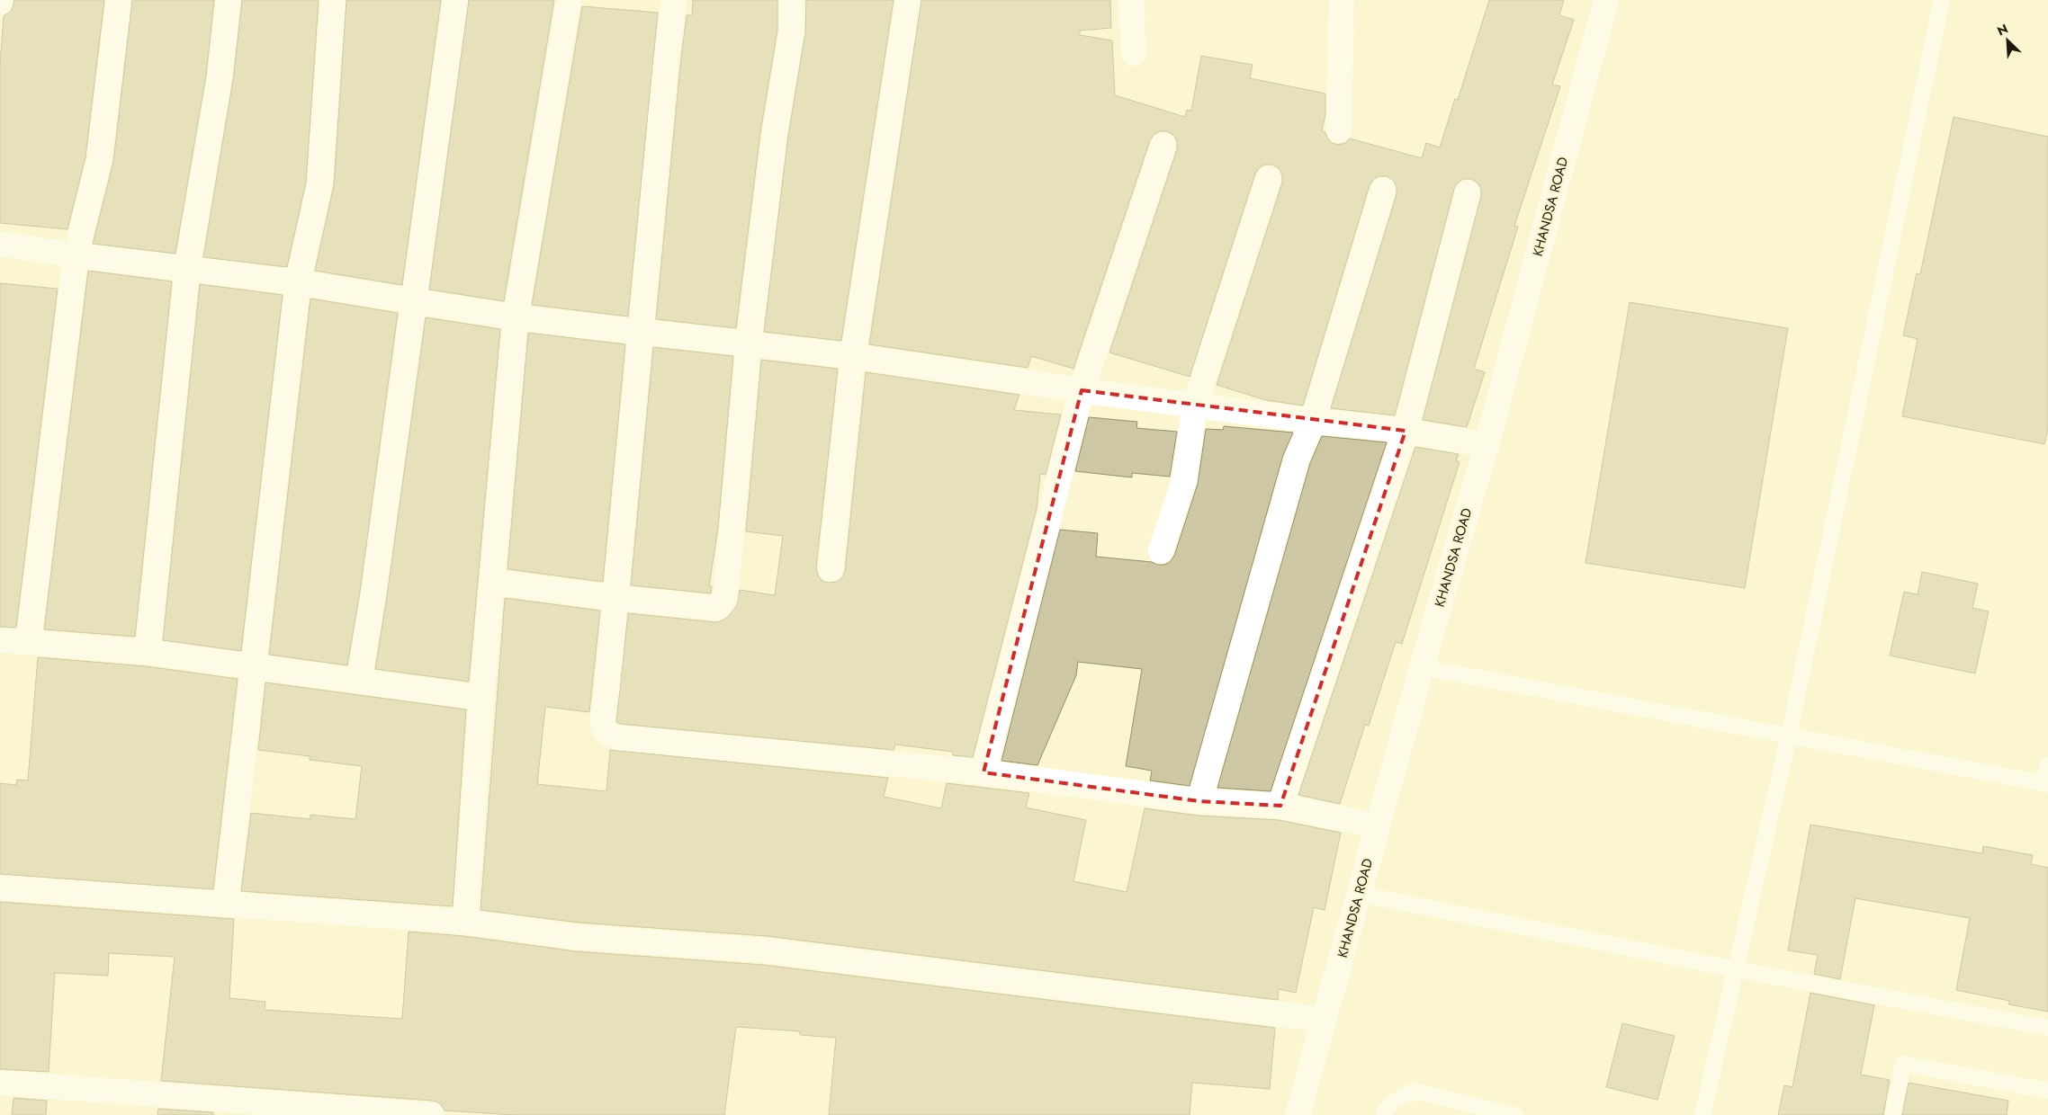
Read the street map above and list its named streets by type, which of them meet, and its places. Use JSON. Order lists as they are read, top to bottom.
{
  "streets": {
    "street": ["KHANDSA ROAD"]
  },
  "north": "top left"
}
